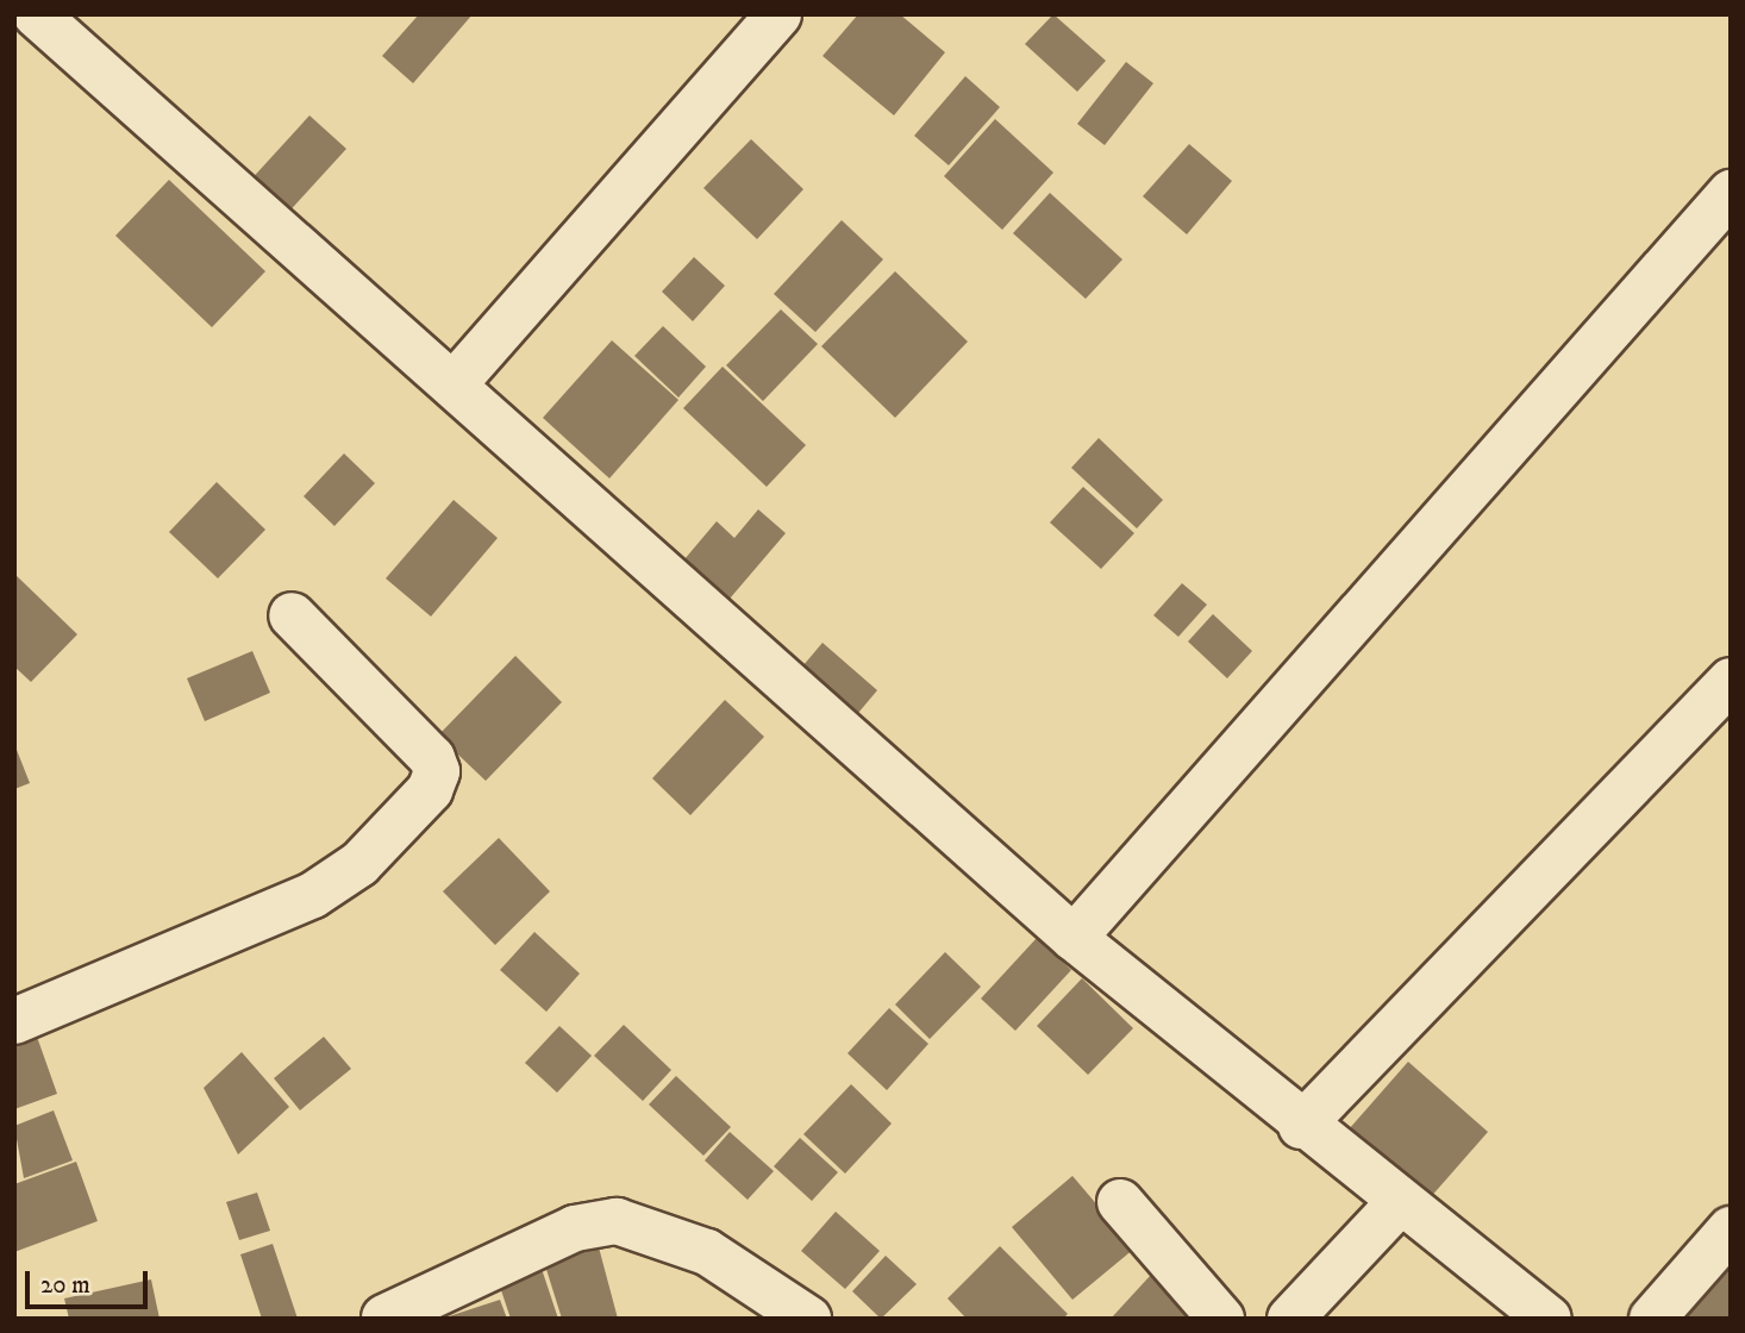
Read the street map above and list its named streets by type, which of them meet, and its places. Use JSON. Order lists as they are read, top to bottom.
{
  "scale_bar": "20 m"
}
